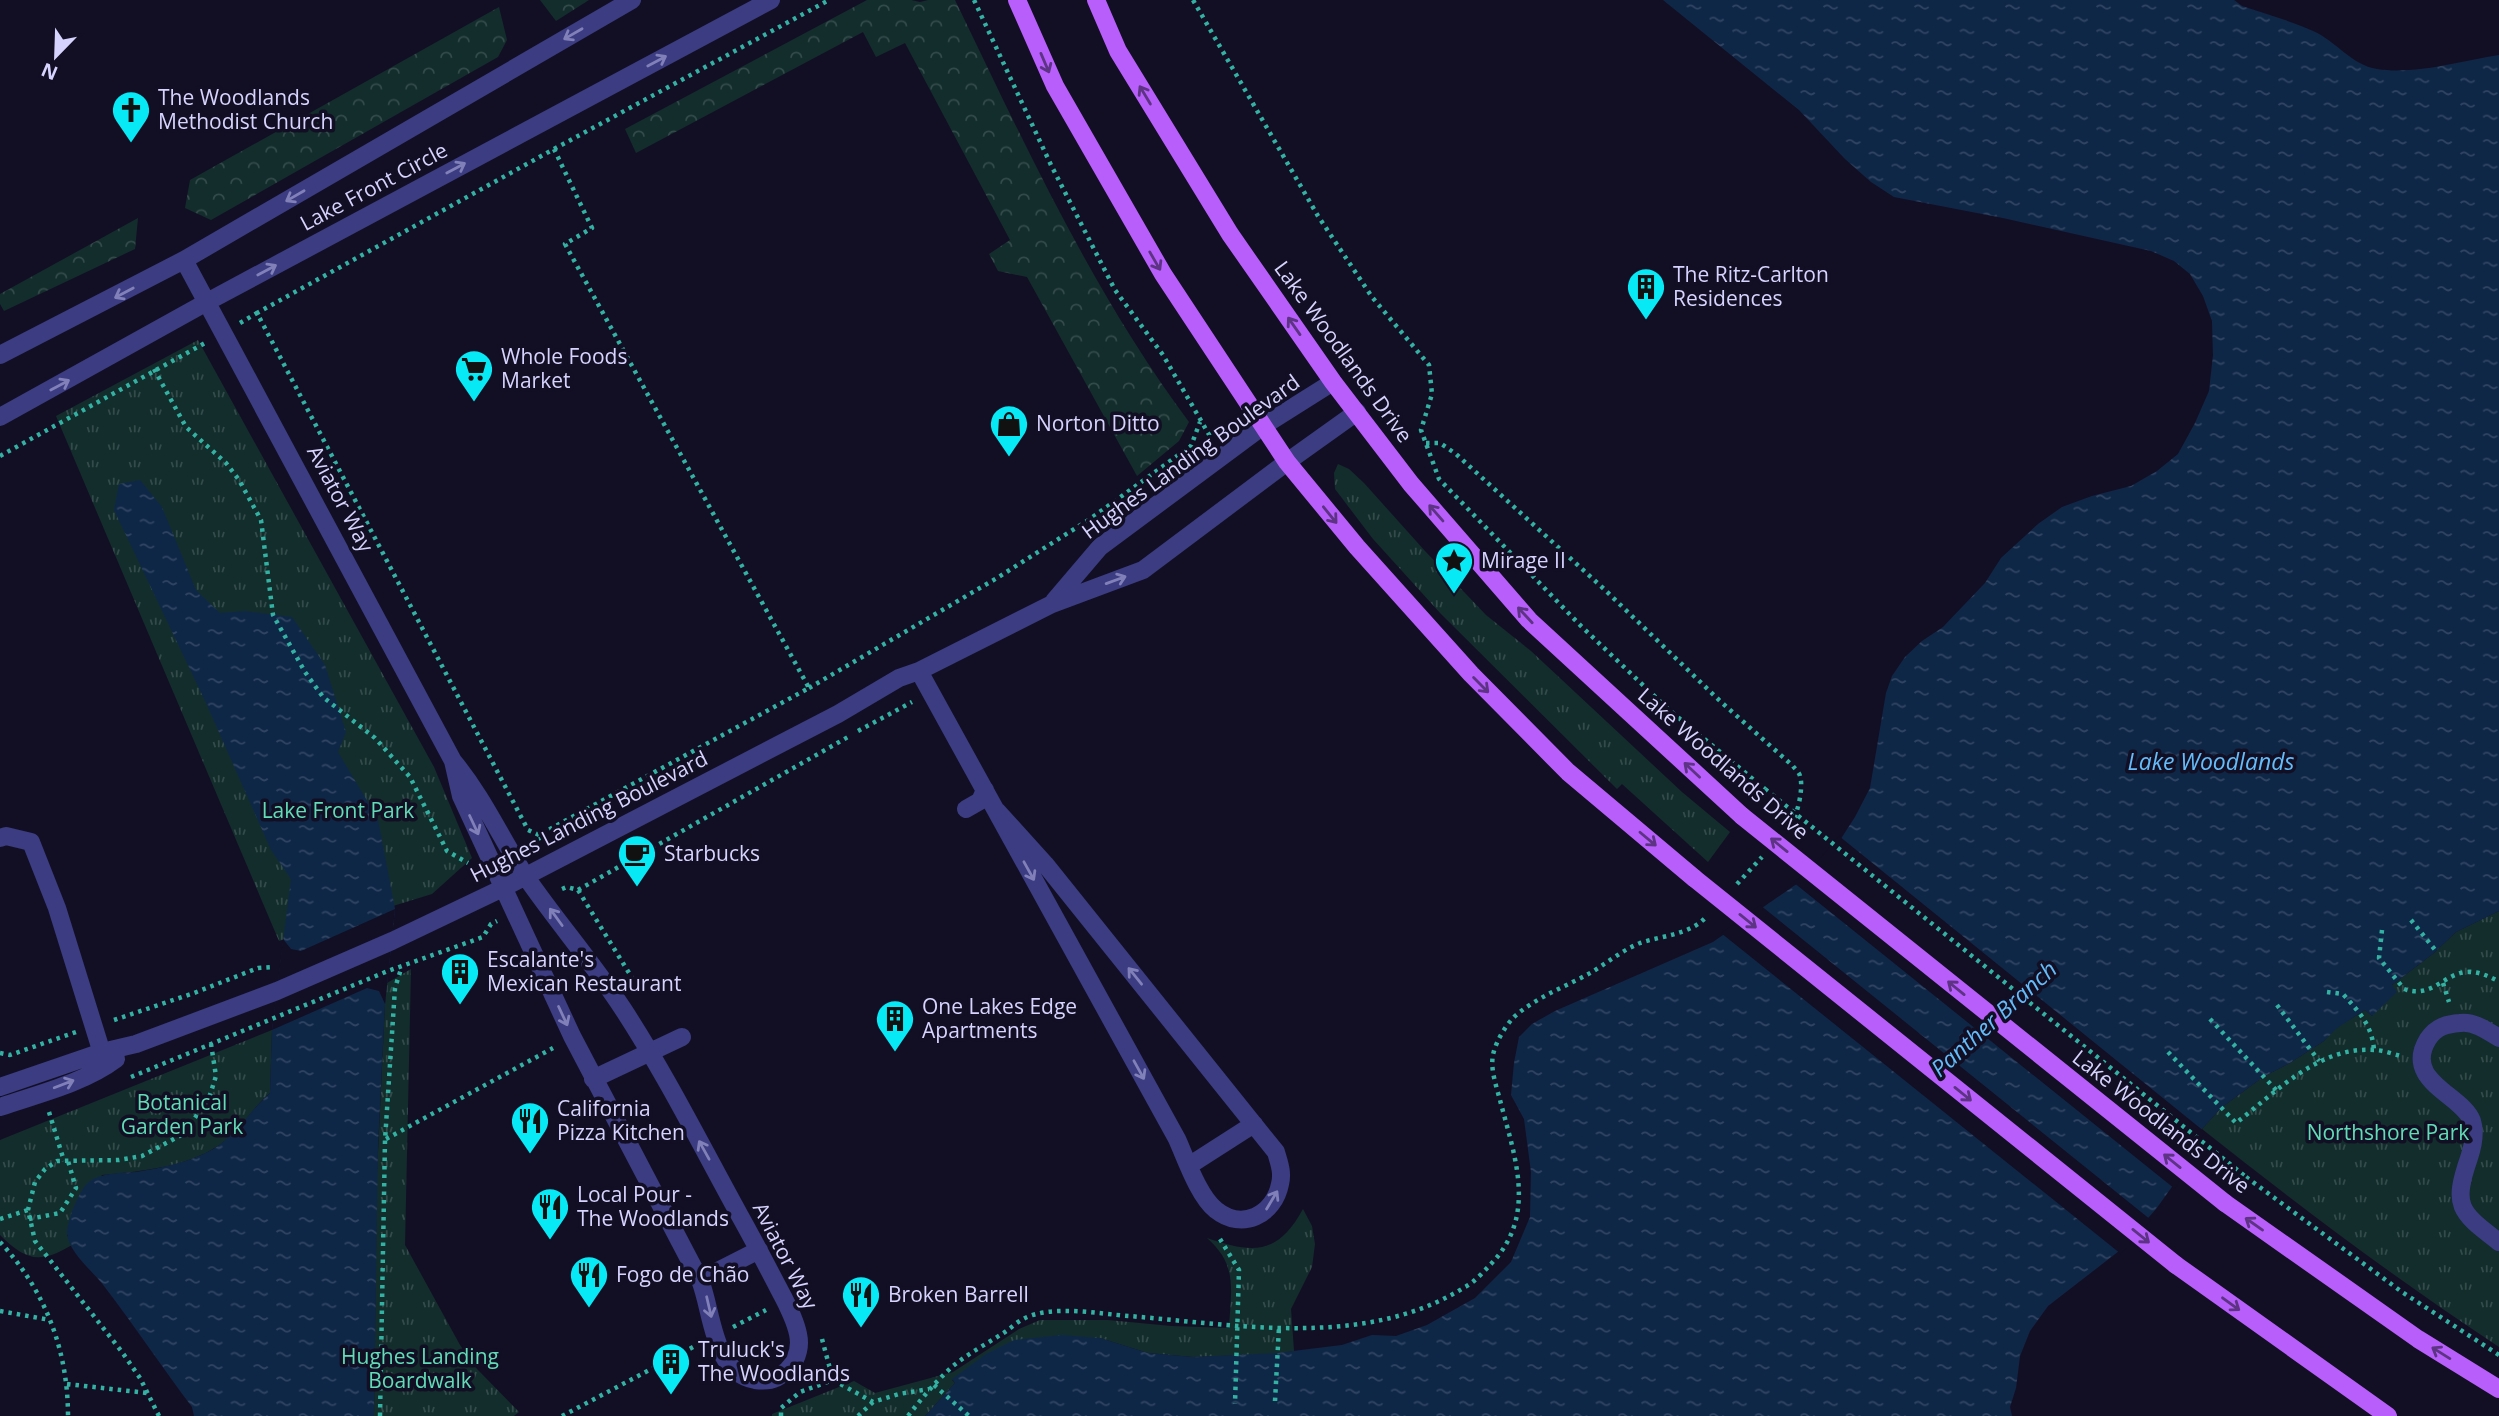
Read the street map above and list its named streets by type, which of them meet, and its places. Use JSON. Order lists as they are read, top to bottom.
{
  "streets": {
    "main road": ["Lake Woodlands Drive"],
    "street": ["Lake Front Circle", "Hughes Landing Boulevard", "Aviator Way"]
  },
  "crossings": [
    ["Lake Front Circle", "Aviator Way"],
    ["Lake Woodlands Drive", "Hughes Landing Boulevard"],
    ["Hughes Landing Boulevard", "Aviator Way"]
  ],
  "water": ["Lake Woodlands", "Panther Branch"],
  "parks": [
    "Lake Front Park",
    "Botanical Garden Park",
    "Northshore Park",
    "Hughes Landing Boardwalk"
  ],
  "places": {
    "church": ["The Woodlands Methodist Church"],
    "building": [
      "The Ritz-Carlton Residences",
      "Escalante's Mexican Restaurant",
      "One Lakes Edge Apartments",
      "Truluck's The Woodlands"
    ],
    "supermarket": ["Whole Foods Market"],
    "shop": ["Norton Ditto"],
    "place": ["Mirage II"],
    "cafe": ["Starbucks"],
    "restaurant": [
      "California Pizza Kitchen",
      "Local Pour - The Woodlands",
      "Fogo de Chão",
      "Broken Barrell"
    ]
  },
  "north": "bottom left"
}
